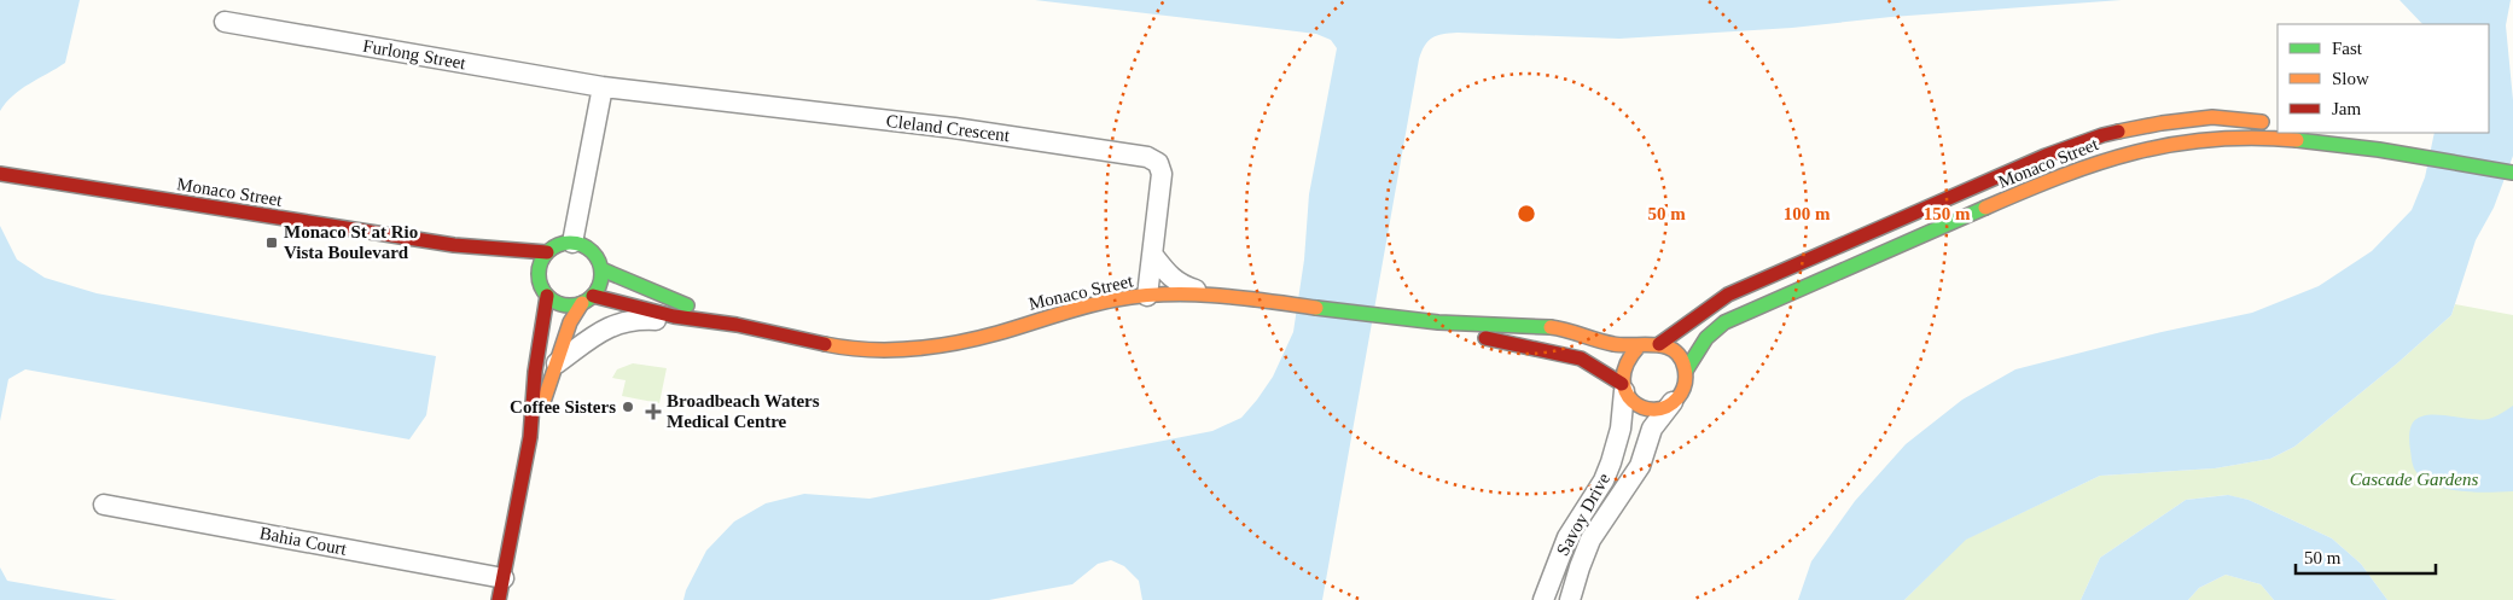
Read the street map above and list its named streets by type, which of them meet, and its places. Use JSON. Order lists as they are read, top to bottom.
{
  "streets": {
    "street": [
      "Furlong Street",
      "Cleland Crescent",
      "Monaco Street",
      "Savoy Drive",
      "Bahia Court"
    ]
  },
  "crossings": [
    ["Furlong Street", "Cleland Crescent"],
    ["Cleland Crescent", "Monaco Street"],
    ["Monaco Street", "Savoy Drive"]
  ],
  "parks": ["Cascade Gardens"],
  "places": {
    "transit": ["Monaco St at Rio Vista Boulevard"],
    "other": ["Coffee Sisters"],
    "health": ["Broadbeach Waters Medical Centre"]
  },
  "legend": ["Fast", "Slow", "Jam"],
  "scale_bar": "50 m",
  "rings": ["50 m", "100 m", "150 m"]
}
